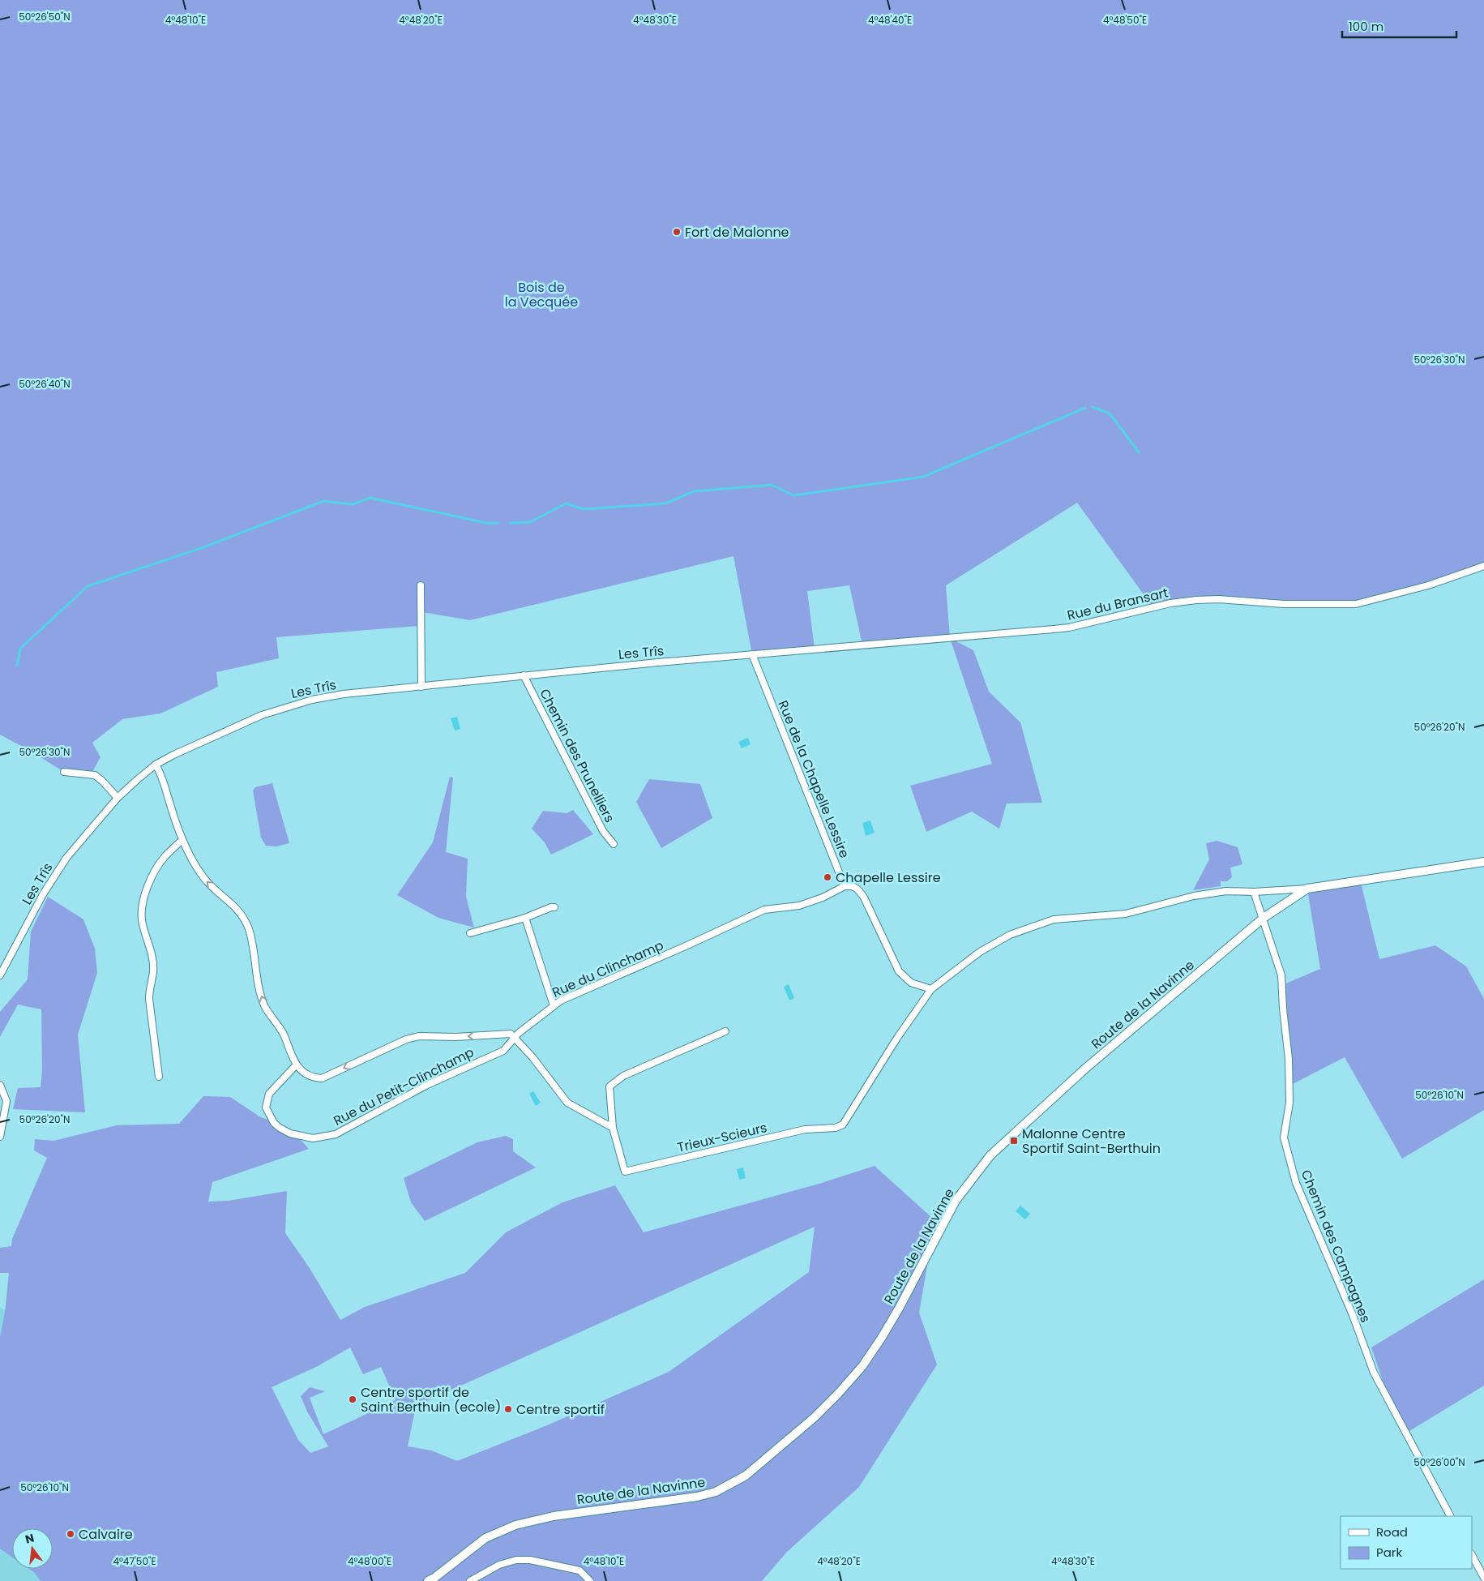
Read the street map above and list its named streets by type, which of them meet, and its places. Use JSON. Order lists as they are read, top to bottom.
{
  "streets": {
    "street": [
      "Rue du Bransart",
      "Les Trîs",
      "Chemin des Prunelliers",
      "Rue de la Chapelle Lessire",
      "Rue du Clinchamp",
      "Route de la Navinne",
      "Rue du Petit-Clinchamp",
      "Trieux-Scieurs",
      "Chemin des Campagnes"
    ]
  },
  "crossings": [
    ["Rue du Bransart", "Les Trîs"],
    ["Rue du Bransart", "Rue de la Chapelle Lessire"],
    ["Les Trîs", "Chemin des Prunelliers"],
    ["Les Trîs", "Rue de la Chapelle Lessire"],
    ["Rue de la Chapelle Lessire", "Rue du Clinchamp"],
    ["Rue du Clinchamp", "Rue du Petit-Clinchamp"],
    ["Route de la Navinne", "Chemin des Campagnes"]
  ],
  "parks": ["Bois de la Vecquée"],
  "places": {
    "other": [
      "Fort de Malonne",
      "Chapelle Lessire",
      "Centre sportif de Saint Berthuin (ecole)",
      "Centre sportif",
      "Calvaire"
    ],
    "transit": ["Malonne Centre Sportif Saint-Berthuin"]
  },
  "legend": ["Road", "Park"],
  "scale_bar": "100 m",
  "north": "top",
  "coordinates": [
    "50°26'50\"N",
    "4°48'10\"E",
    "4°48'20\"E",
    "4°48'30\"E",
    "4°48'40\"E",
    "4°48'50\"E",
    "50°26'30\"N",
    "50°26'40\"N",
    "50°26'20\"N",
    "50°26'10\"N",
    "50°26'00\"N",
    "4°47'50\"E",
    "4°48'00\"E"
  ]
}
